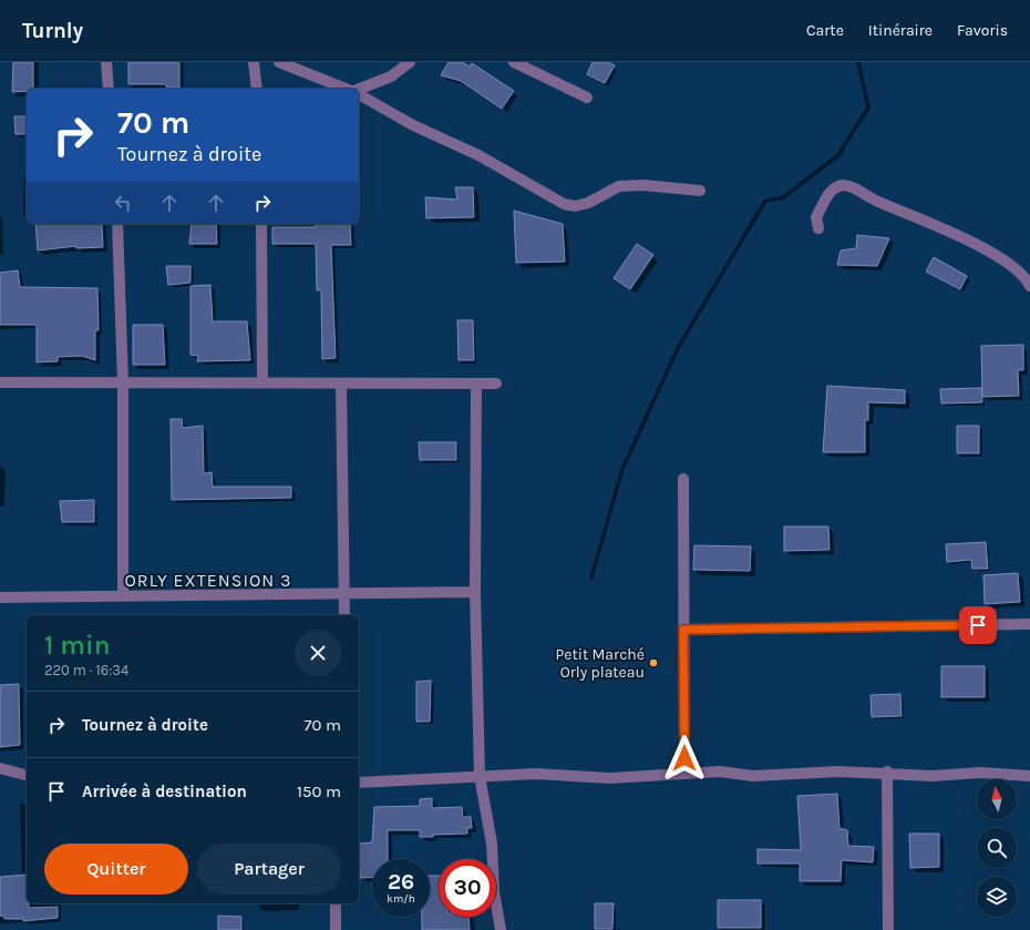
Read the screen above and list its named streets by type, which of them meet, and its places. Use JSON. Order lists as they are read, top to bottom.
{
  "districts": ["ORLY EXTENSION 3"],
  "places": ["Petit Marché Orly plateau"],
  "north": "top",
  "page": {
    "header": "Turnly",
    "nav": ["Carte", "Itinéraire", "Favoris"],
    "turn": ["70 m", "Tournez à droite"],
    "heading": ["1 min", "220 m · 16:34"],
    "list": [
      {
        "name": "Tournez à droite",
        "value": "70 m"
      },
      {
        "name": "Arrivée à destination",
        "value": "150 m"
      }
    ],
    "buttons": ["Quitter", "Partager"],
    "speed": "26 km/h",
    "limit": "30"
  }
}
